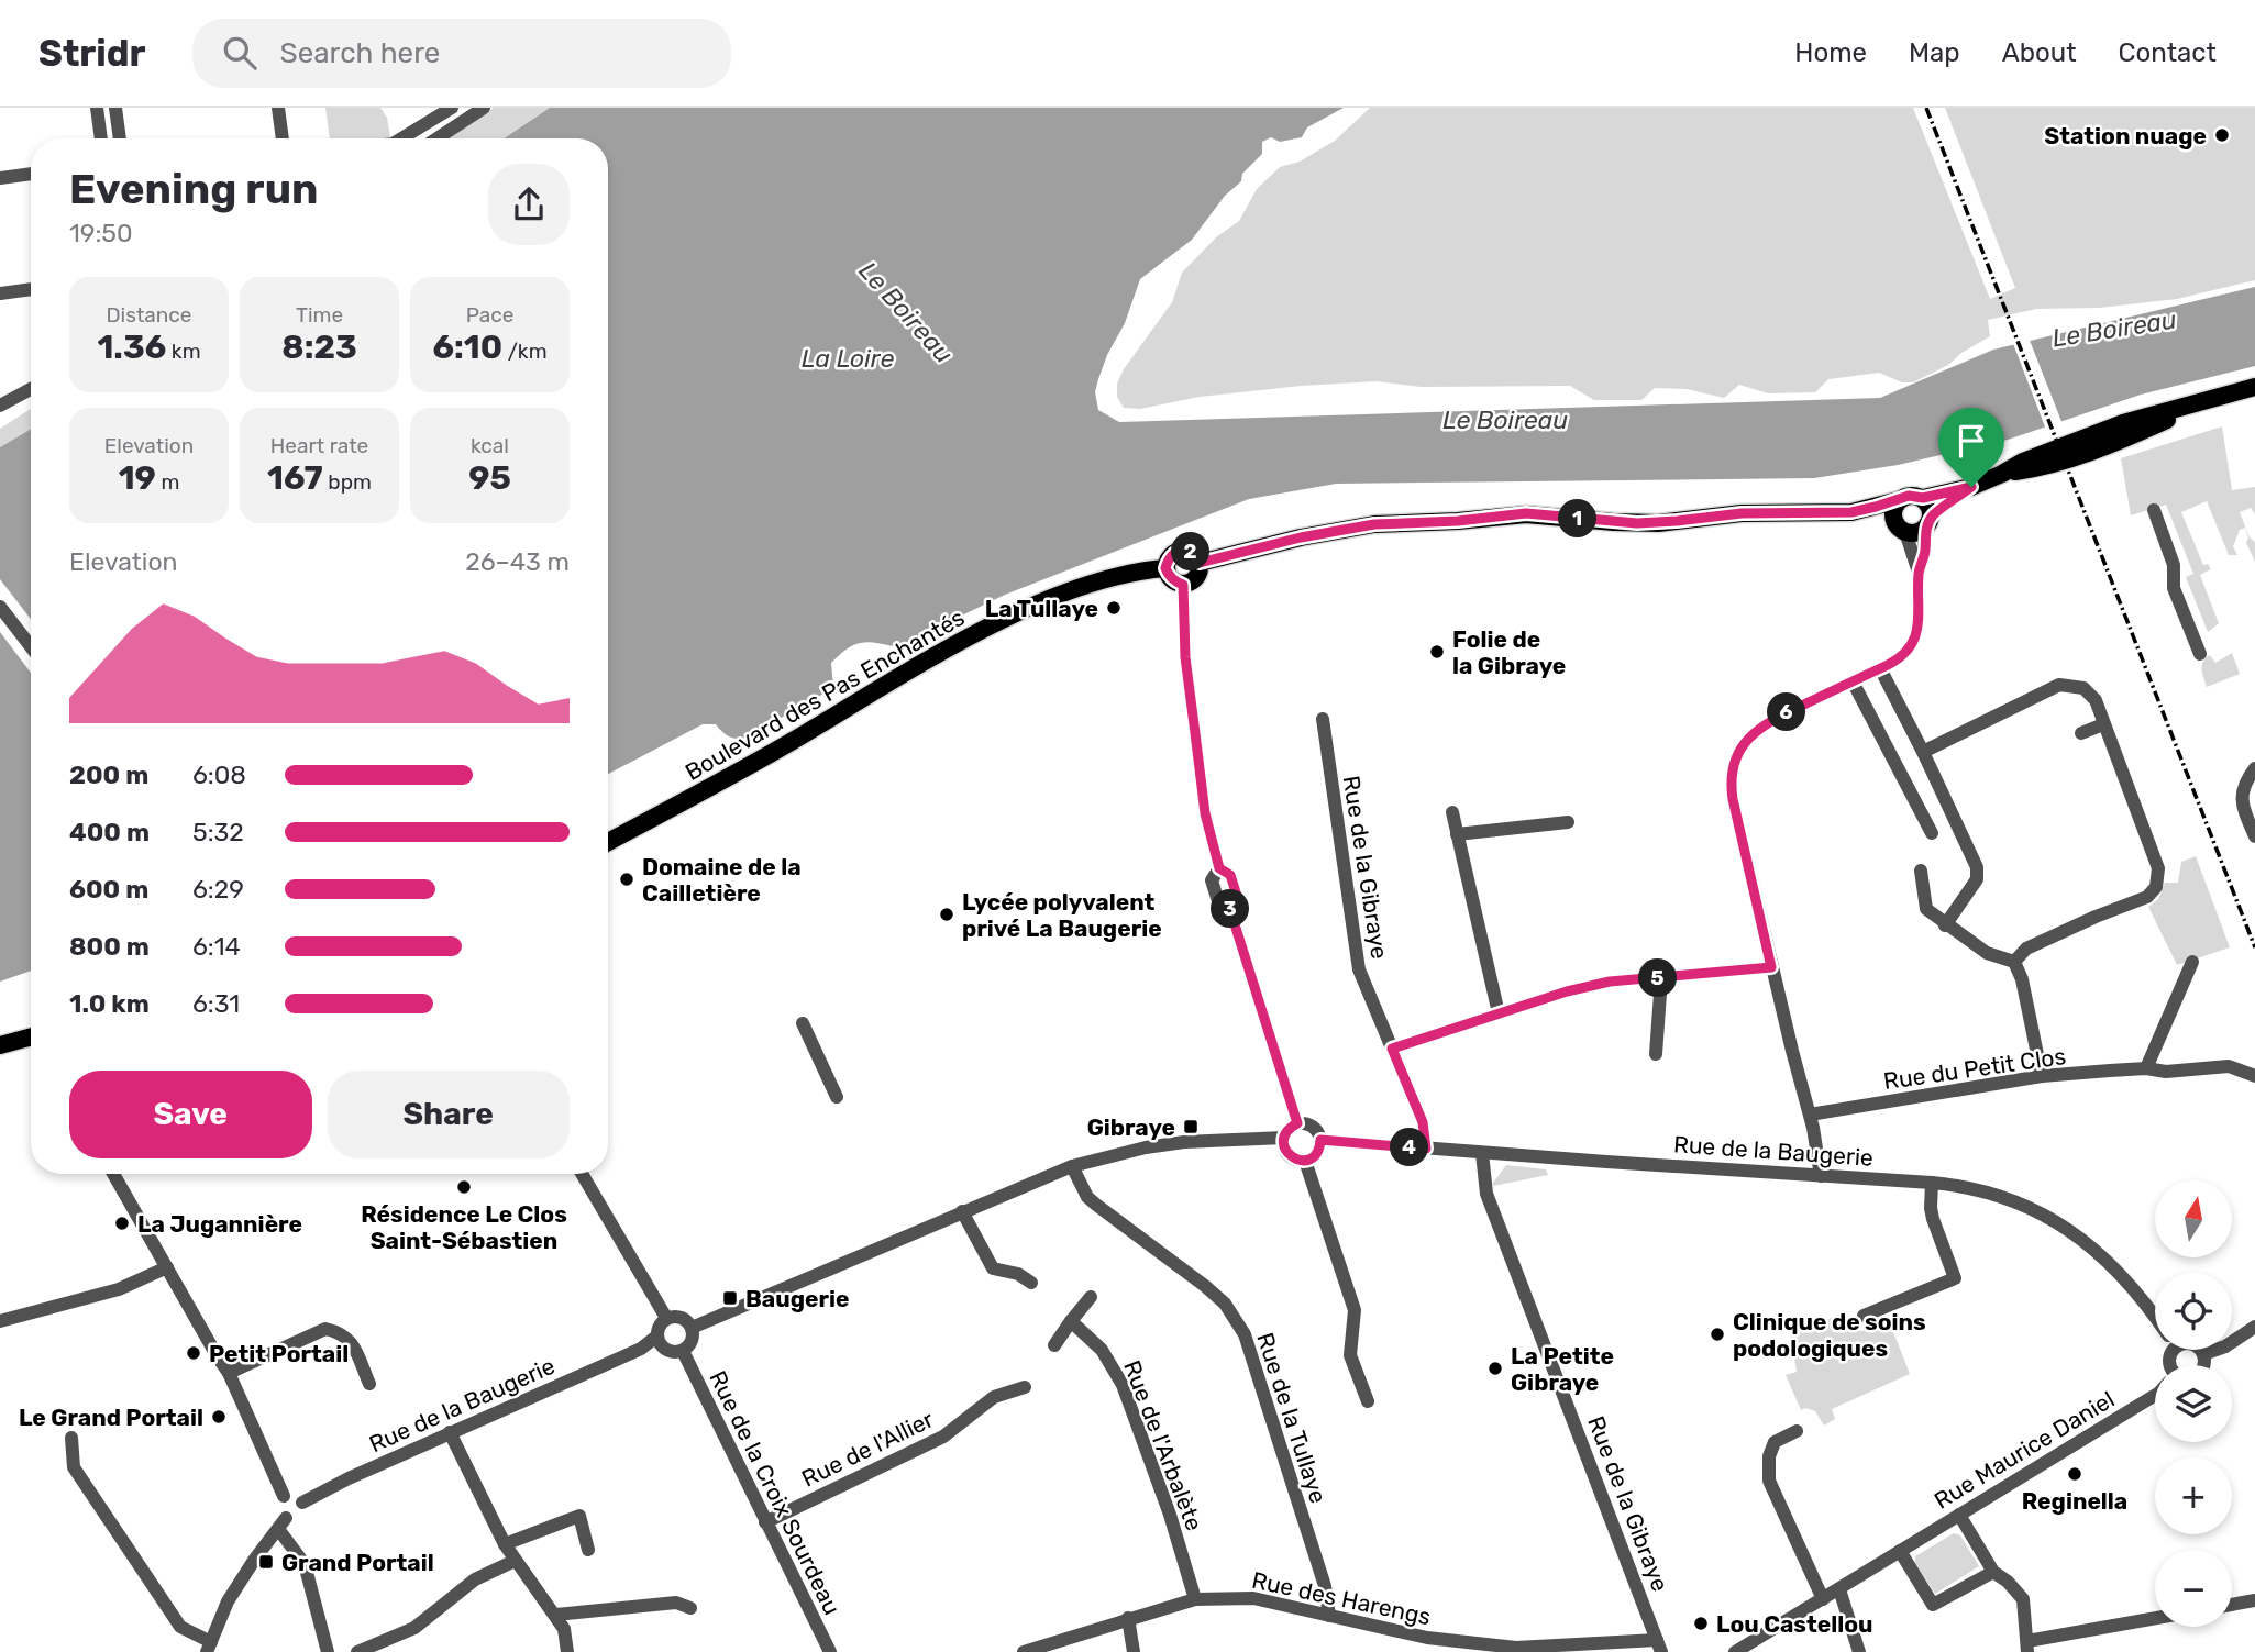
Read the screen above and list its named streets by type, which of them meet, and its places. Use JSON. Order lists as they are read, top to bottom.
{
  "streets": {
    "main road": ["Boulevard des Pas Enchantés"],
    "street": [
      "Rue de la Gibraye",
      "Rue du Petit Clos",
      "Rue de la Baugerie",
      "Rue de la Tullaye",
      "Rue de l'Arbalète",
      "Rue de l'Allier",
      "Rue Maurice Daniel",
      "Rue de la Croix Sourdeau",
      "Rue des Harengs"
    ]
  },
  "crossings": [
    ["Rue de la Gibraye", "Rue de la Baugerie"],
    ["Rue de la Gibraye", "Rue des Harengs"],
    ["Rue de la Baugerie", "Rue de la Croix Sourdeau"],
    ["Rue de la Tullaye", "Rue des Harengs"],
    ["Rue de l'Arbalète", "Rue des Harengs"],
    ["Rue de l'Allier", "Rue de la Croix Sourdeau"]
  ],
  "water": ["Le Boireau", "La Loire"],
  "places": {
    "other": [
      "Station nuage",
      "La Tullaye",
      "Folie de la Gibraye",
      "Domaine de la Cailletière",
      "Lycée polyvalent privé La Baugerie",
      "Résidence Le Clos Saint-Sébastien",
      "La Jugannière",
      "Clinique de soins podologiques",
      "Petit Portail",
      "La Petite Gibraye",
      "Le Grand Portail",
      "Reginella",
      "Lou Castellou"
    ],
    "transit": ["Gibraye", "Baugerie", "Grand Portail"]
  },
  "north": "top",
  "page": {
    "header": "Stridr",
    "search": "Search here",
    "nav": [
      "Home",
      "Map",
      "About",
      "Contact"
    ],
    "heading": ["Evening run", "19:50"],
    "stats": [
      ["Distance", "1.36 km"],
      ["Time", "8:23"],
      ["Pace", "6:10 /km"],
      ["Elevation", "19 m"],
      ["Heart rate", "167 bpm"],
      ["kcal", "95"]
    ],
    "pins": [
      "1",
      "2",
      "6",
      "3",
      "5",
      "4"
    ],
    "chart": ["Elevation", "26–43 m"],
    "list": [
      {
        "name": "200 m",
        "note": "6:08"
      },
      {
        "name": "400 m",
        "note": "5:32"
      },
      {
        "name": "600 m",
        "note": "6:29"
      },
      {
        "name": "800 m",
        "note": "6:14"
      },
      {
        "name": "1.0 km",
        "note": "6:31"
      }
    ],
    "buttons": ["Save", "Share"],
    "map_buttons": ["+", "−"]
  }
}
